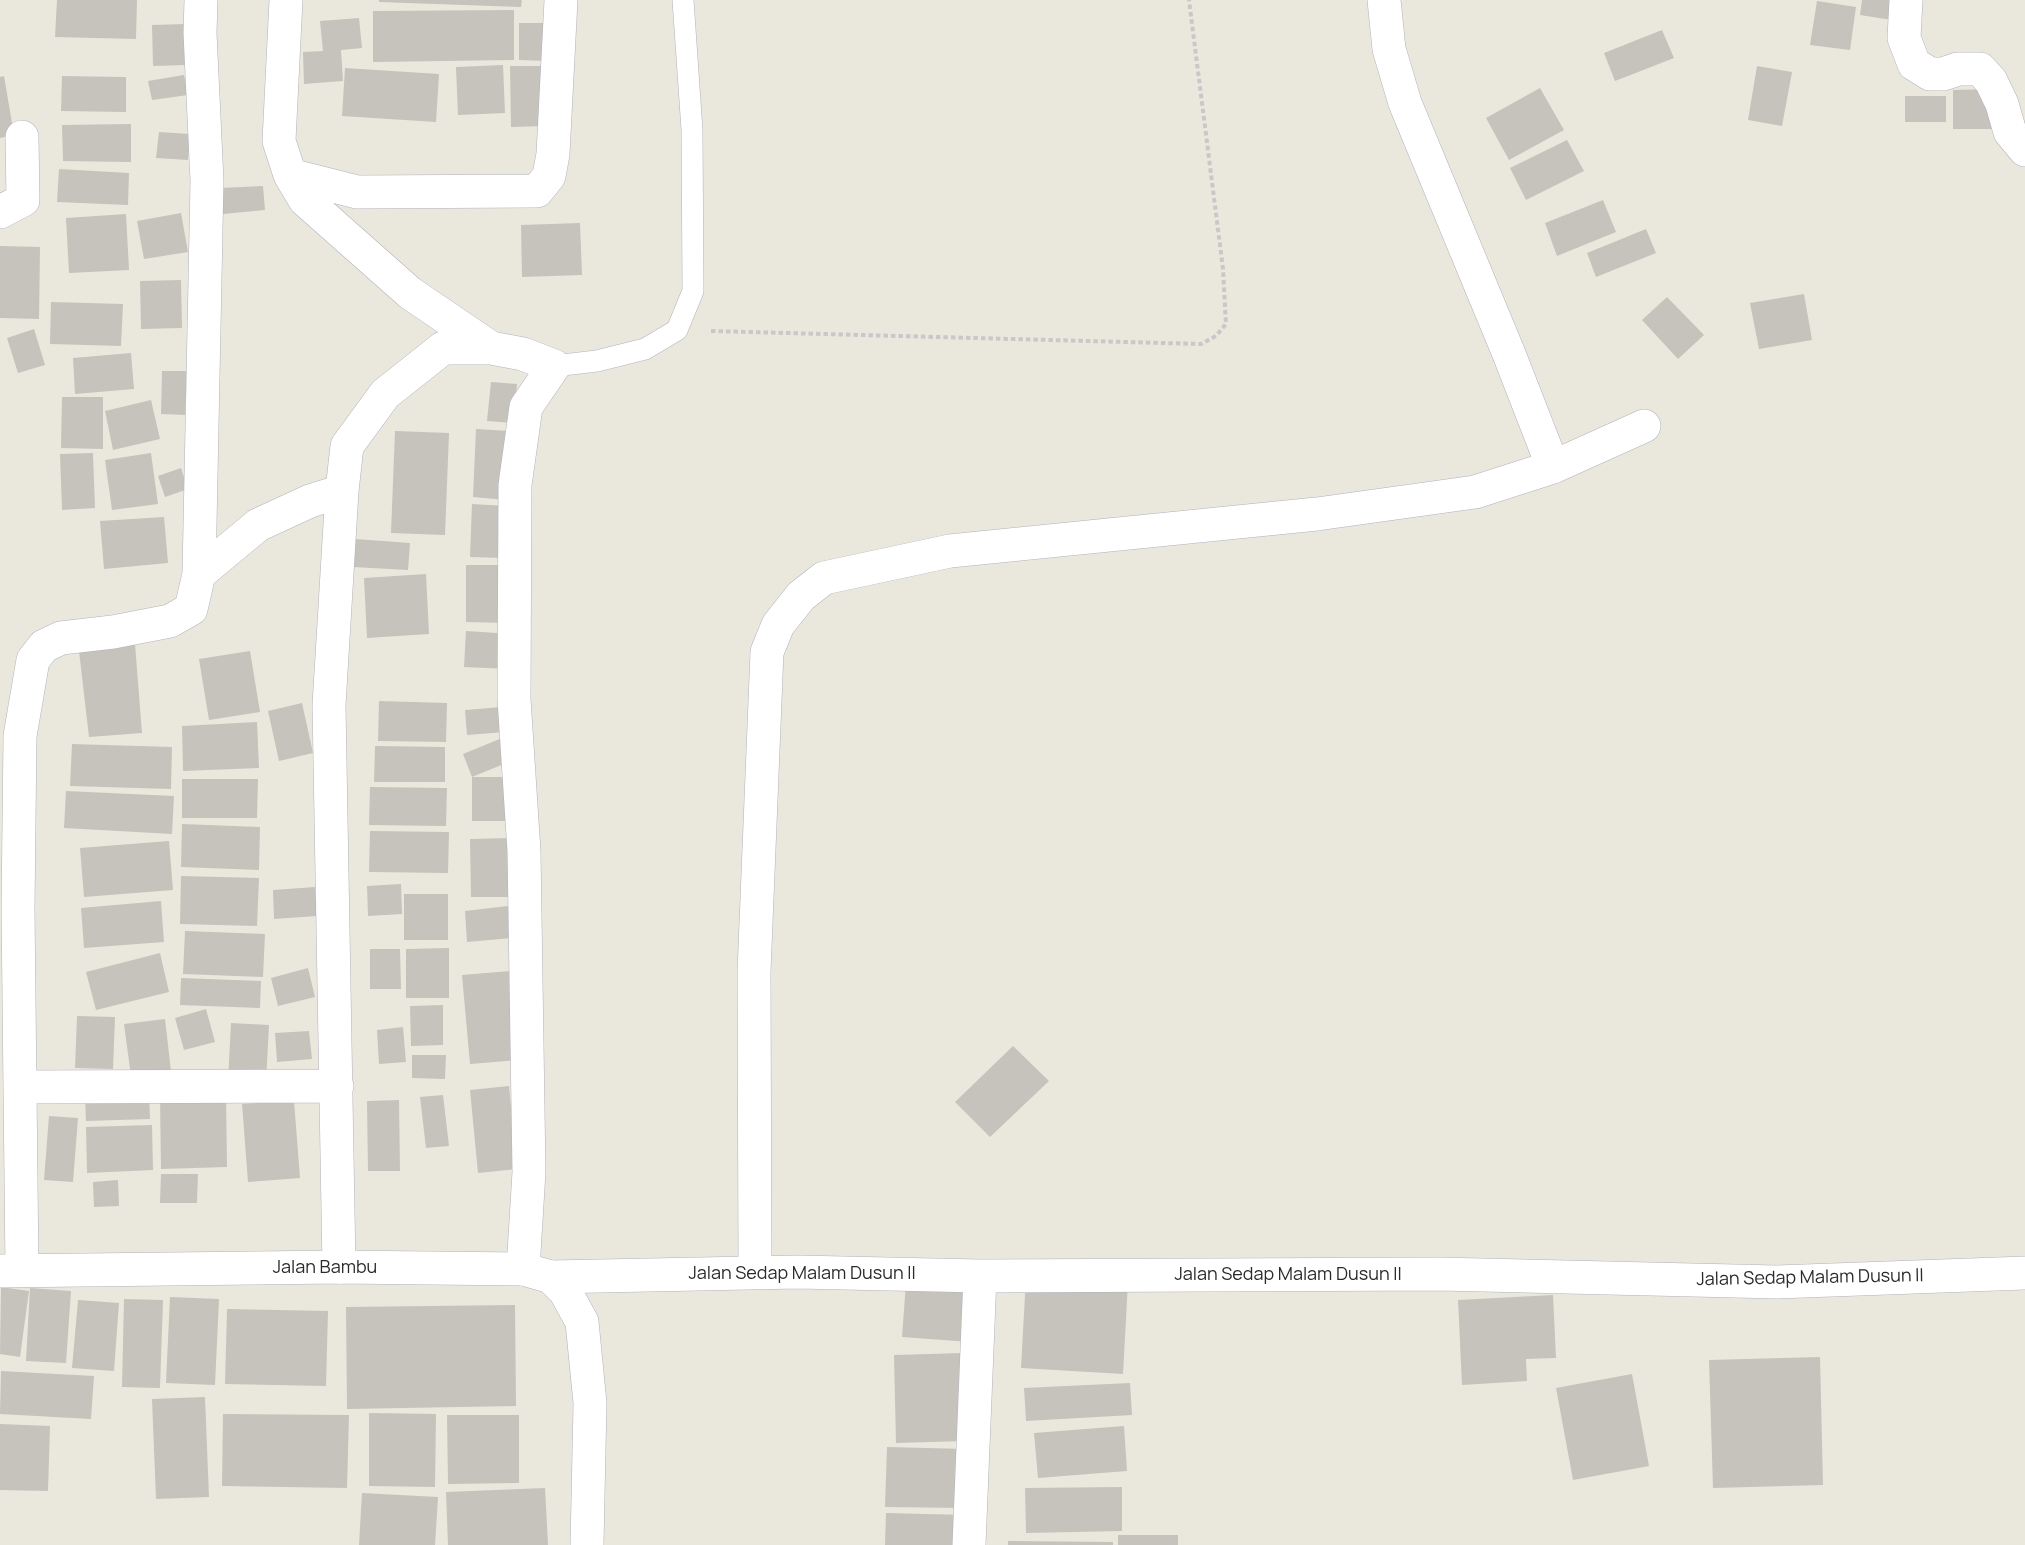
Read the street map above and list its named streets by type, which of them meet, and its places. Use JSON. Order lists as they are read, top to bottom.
{
  "streets": {
    "street": ["Jalan Bambu", "Jalan Sedap Malam Dusun II"]
  },
  "crossings": [
    ["Jalan Bambu", "Jalan Sedap Malam Dusun II"]
  ]
}
